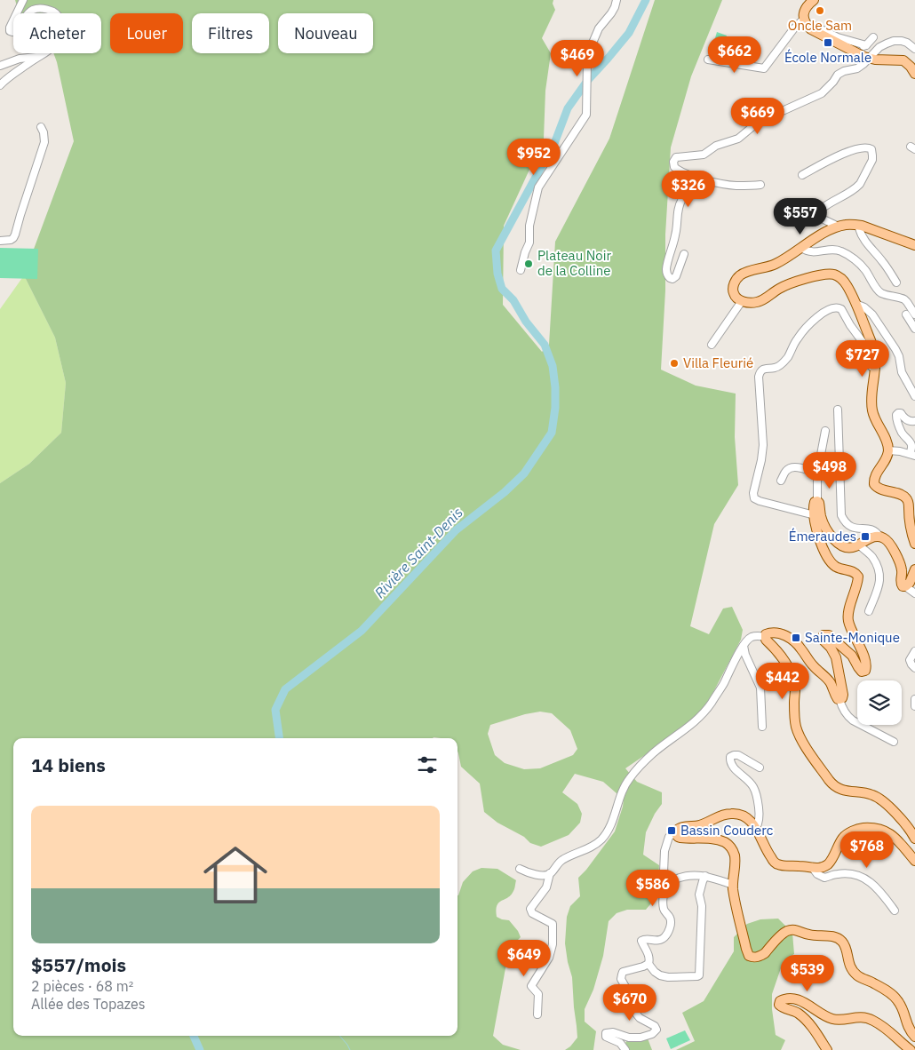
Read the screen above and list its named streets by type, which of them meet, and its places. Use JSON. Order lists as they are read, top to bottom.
{
  "water": ["Rivière Saint-Denis"],
  "places": {
    "other": ["Oncle Sam", "Plateau Noir de la Colline", "Villa Fleurié"],
    "transit": [
      "École Normale",
      "Émeraudes",
      "Sainte-Monique",
      "Bassin Couderc"
    ]
  },
  "page": {
    "chip": [
      "Acheter",
      "Louer",
      "Filtres",
      "Nouveau"
    ],
    "price": [
      "$662",
      "$469",
      "$669",
      "$952",
      "$326",
      "$557",
      "$727",
      "$498",
      "$442",
      "$768",
      "$586",
      "$649",
      "$539",
      "$670"
    ],
    "heading": "14 biens",
    "list": [
      {
        "name": "$557/mois",
        "note": "2 pièces · 68 m² · Allée des Topazes"
      }
    ]
  }
}
